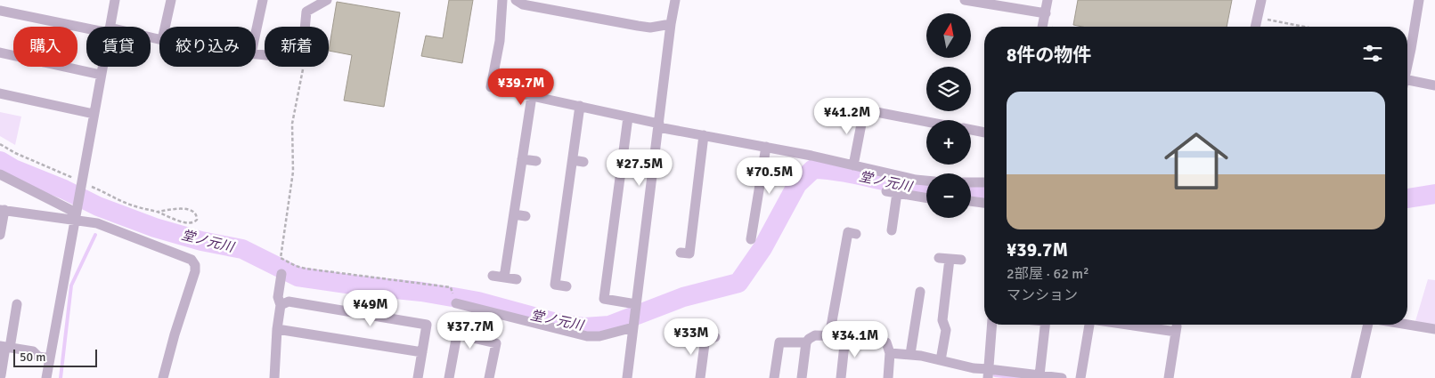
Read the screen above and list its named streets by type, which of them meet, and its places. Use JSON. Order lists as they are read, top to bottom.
{
  "water": ["堂ノ元川"],
  "scale_bar": "50 m",
  "north": "top",
  "page": {
    "map_buttons": ["+", "−"],
    "chip": [
      "購入",
      "賃貸",
      "絞り込み",
      "新着"
    ],
    "heading": "8件の物件",
    "price": [
      "¥39.7M",
      "¥41.2M",
      "¥27.5M",
      "¥70.5M",
      "¥49M",
      "¥37.7M",
      "¥33M",
      "¥34.1M"
    ],
    "list": [
      {
        "name": "¥39.7M",
        "note": "2部屋 · 62 m² · マンション"
      }
    ],
    "scale": "50 m"
  }
}
